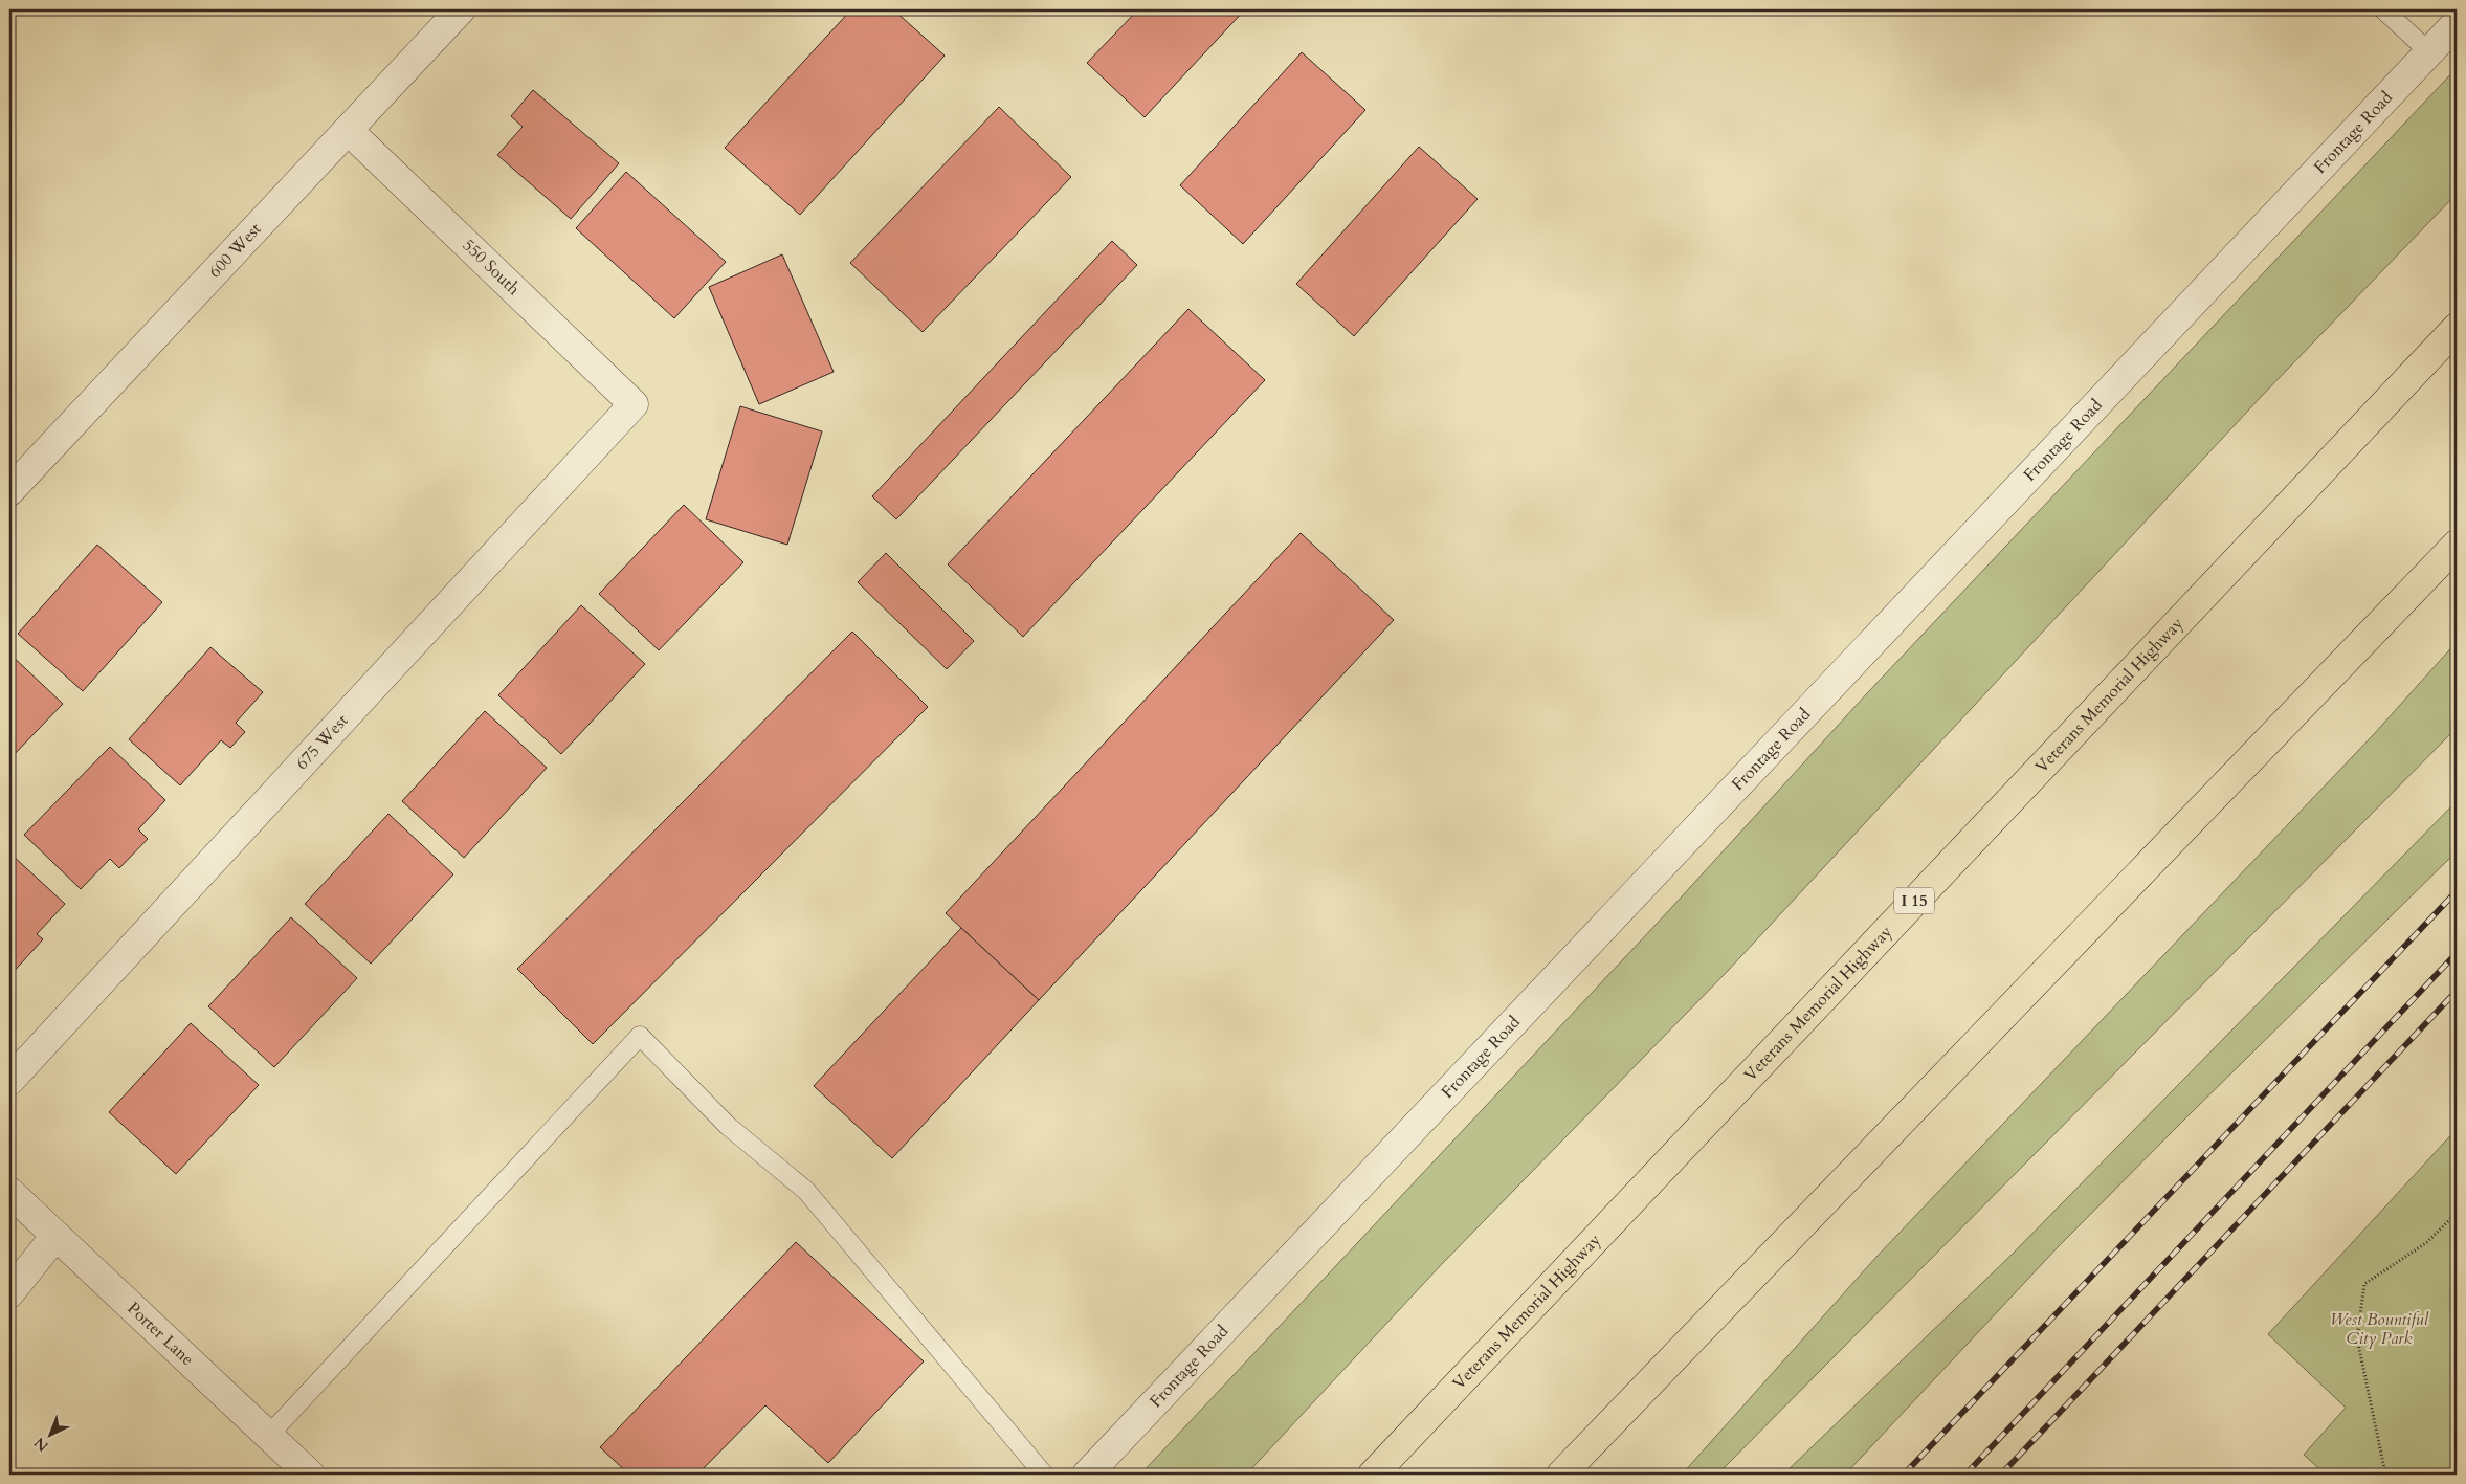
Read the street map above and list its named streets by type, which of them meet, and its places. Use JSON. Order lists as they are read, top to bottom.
{
  "streets": {
    "highway": ["Veterans Memorial Highway", "I 15"],
    "street": [
      "Frontage Road",
      "600 West",
      "550 South",
      "675 West",
      "Porter Lane"
    ]
  },
  "crossings": [
    ["600 West", "550 South"],
    ["550 South", "675 West"]
  ],
  "parks": ["West Bountiful City Park"],
  "north": "bottom left"
}
